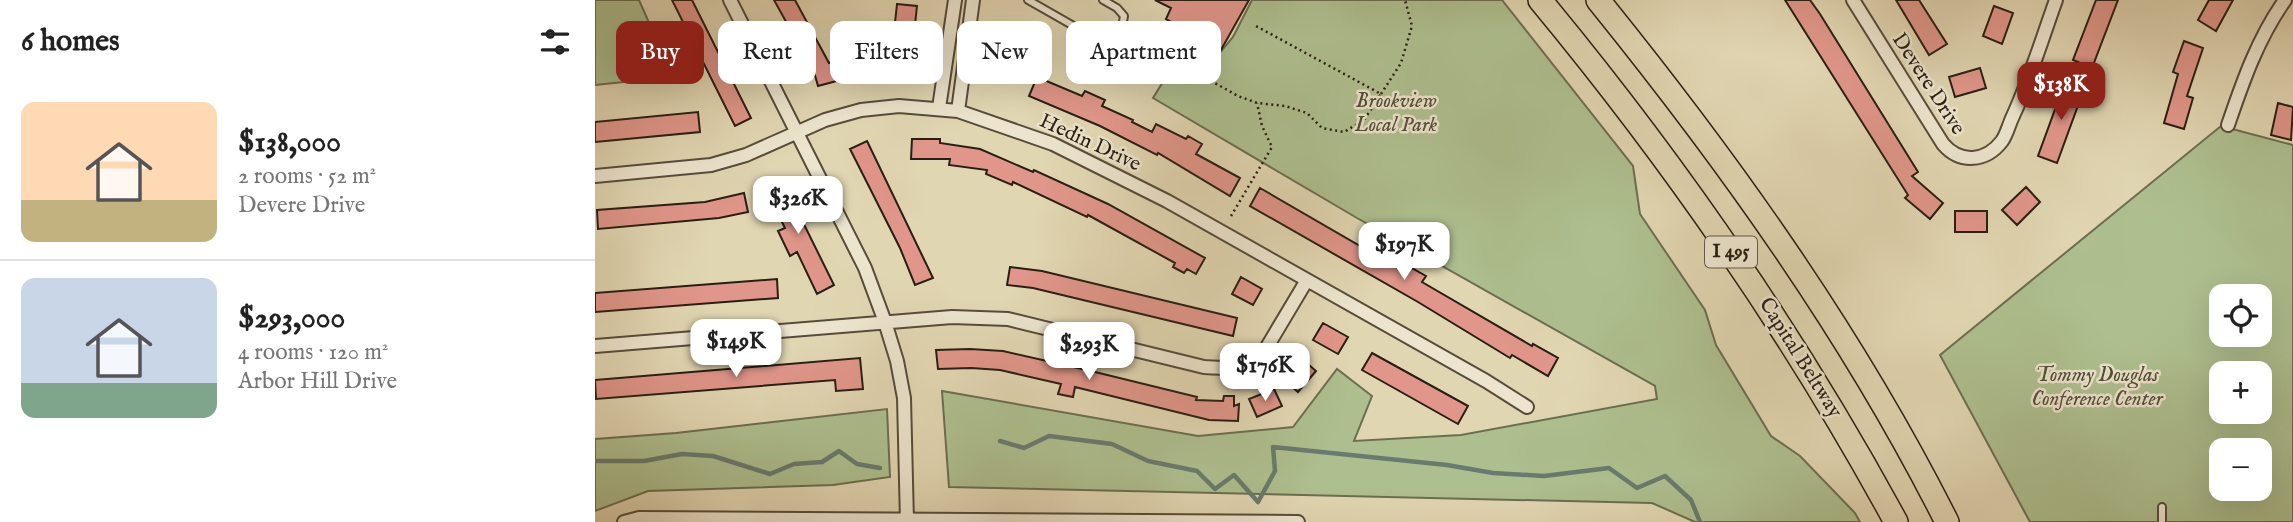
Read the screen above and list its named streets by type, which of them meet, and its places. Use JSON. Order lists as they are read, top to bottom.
{
  "streets": {
    "highway": ["I 495", "Capital Beltway"],
    "street": ["Devere Drive", "Hedin Drive"]
  },
  "parks": ["Brookview Local Park", "Tommy Douglas Conference Center"],
  "page": {
    "heading": "6 homes",
    "chip": [
      "Buy",
      "Rent",
      "Filters",
      "New",
      "Apartment"
    ],
    "price": [
      "$138K",
      "$326K",
      "$197K",
      "$149K",
      "$293K",
      "$176K"
    ],
    "list": [
      {
        "name": "$138,000",
        "note": "2 rooms · 52 m² · Devere Drive"
      },
      {
        "name": "$293,000",
        "note": "4 rooms · 120 m² · Arbor Hill Drive"
      }
    ],
    "map_buttons": ["+", "−"]
  }
}
